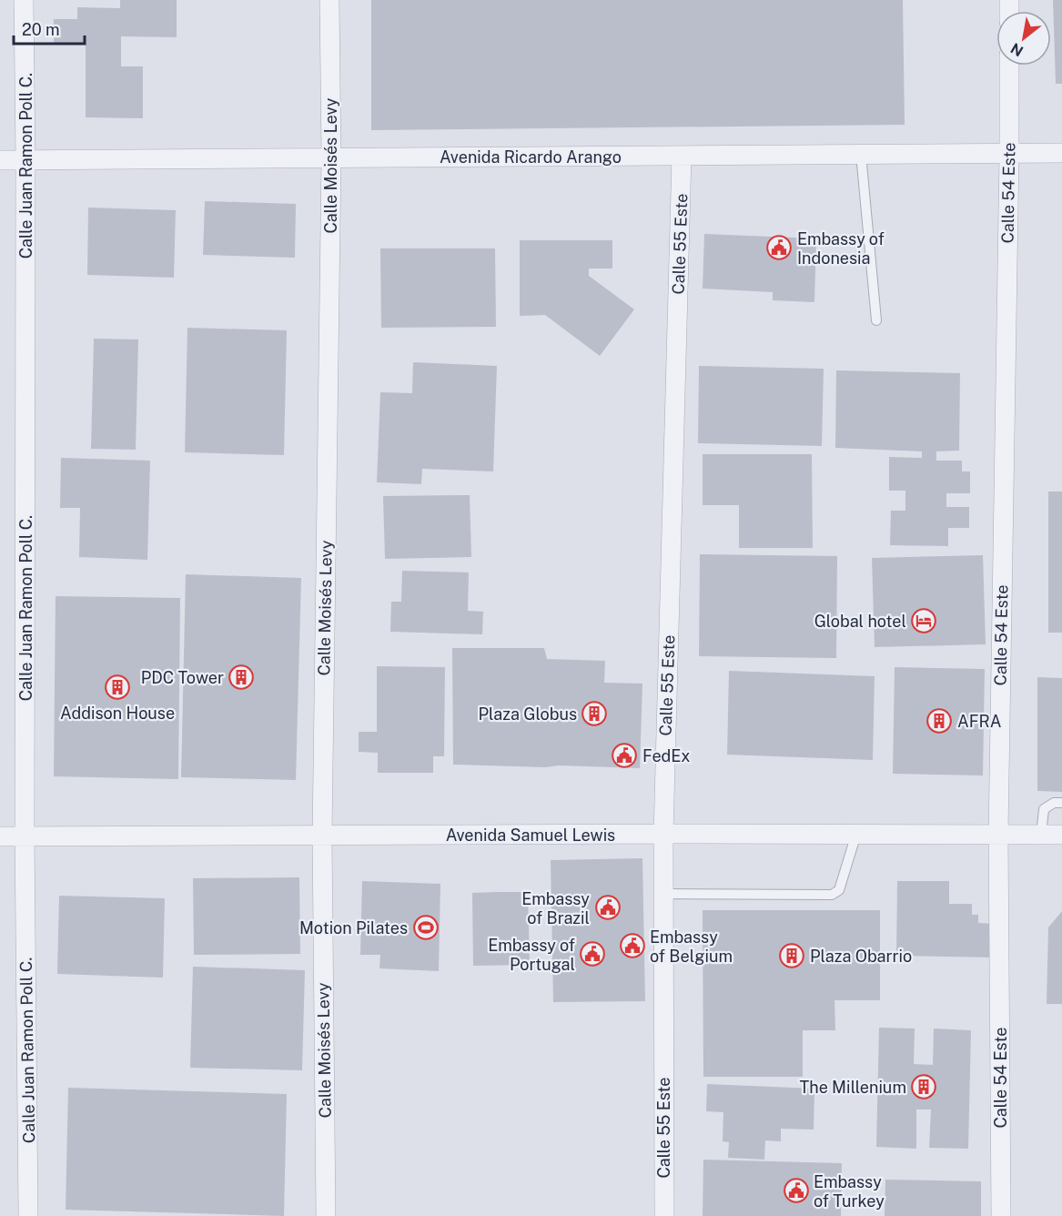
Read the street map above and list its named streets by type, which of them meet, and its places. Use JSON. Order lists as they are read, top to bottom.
{
  "streets": {
    "street": [
      "Avenida Ricardo Arango",
      "Calle Juan Ramon Poll C.",
      "Calle Moisés Levy",
      "Calle 54 Este",
      "Calle 55 Este",
      "Avenida Samuel Lewis"
    ]
  },
  "crossings": [
    ["Avenida Ricardo Arango", "Calle Juan Ramon Poll C."],
    ["Avenida Ricardo Arango", "Calle Moisés Levy"],
    ["Avenida Ricardo Arango", "Calle 54 Este"],
    ["Avenida Ricardo Arango", "Calle 55 Este"],
    ["Calle Juan Ramon Poll C.", "Avenida Samuel Lewis"],
    ["Calle Moisés Levy", "Avenida Samuel Lewis"],
    ["Calle 54 Este", "Avenida Samuel Lewis"],
    ["Calle 55 Este", "Avenida Samuel Lewis"]
  ],
  "places": {
    "public building": [
      "Embassy of Indonesia",
      "FedEx",
      "Embassy of Brazil",
      "Embassy of Belgium",
      "Embassy of Portugal",
      "Embassy of Turkey"
    ],
    "hotel": ["Global hotel"],
    "building": [
      "PDC Tower",
      "Addison House",
      "Plaza Globus",
      "AFRA",
      "Plaza Obarrio",
      "The Millenium"
    ],
    "sports": ["Motion Pilates"]
  },
  "scale_bar": "20 m",
  "north": "bottom left"
}
